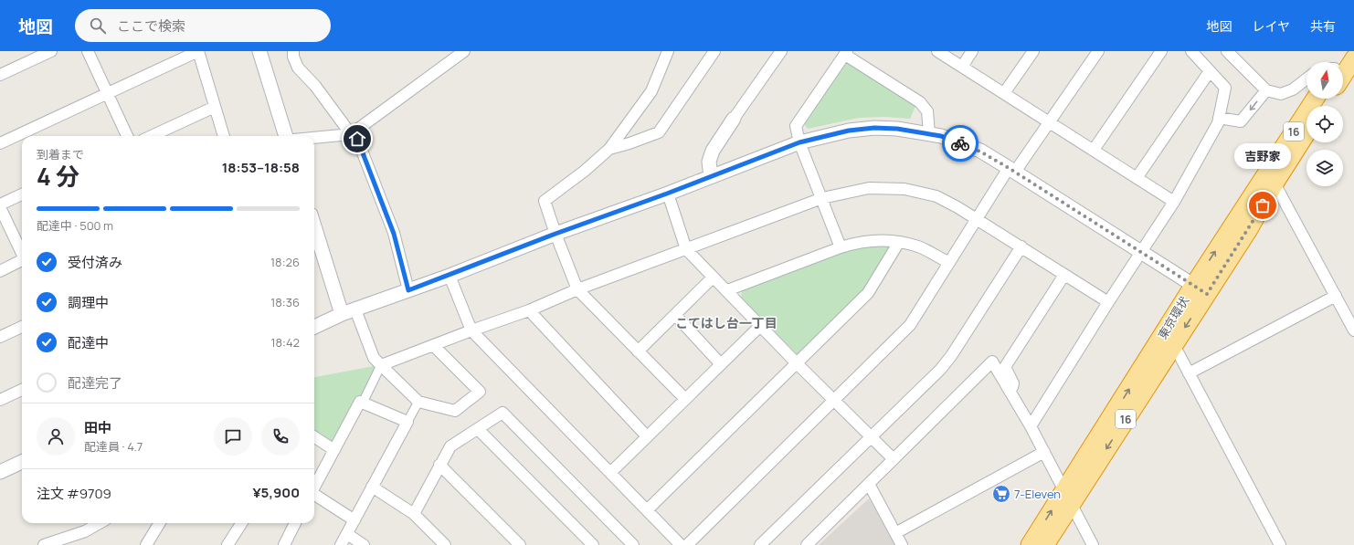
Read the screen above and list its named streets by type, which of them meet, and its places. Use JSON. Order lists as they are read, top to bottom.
{
  "streets": {
    "highway": ["16", "東京環状"]
  },
  "districts": ["こてはし台一丁目"],
  "places": {
    "other": ["吉野家"],
    "supermarket": ["7-Eleven"]
  },
  "north": "top",
  "page": {
    "header": "地図",
    "search": "ここで検索",
    "nav": ["地図", "レイヤ", "共有"],
    "heading": ["4 分", "到着まで", "18:53–18:58"],
    "panel": [
      "田中",
      "配達員 · 4.7",
      "注文 #9709",
      "¥5,900"
    ],
    "bubble": "吉野家",
    "bar": "配達中 · 500 m",
    "list": [
      ["受付済み", "18:26"],
      ["調理中", "18:36"],
      ["配達中", "18:42"],
      "配達完了"
    ]
  }
}
